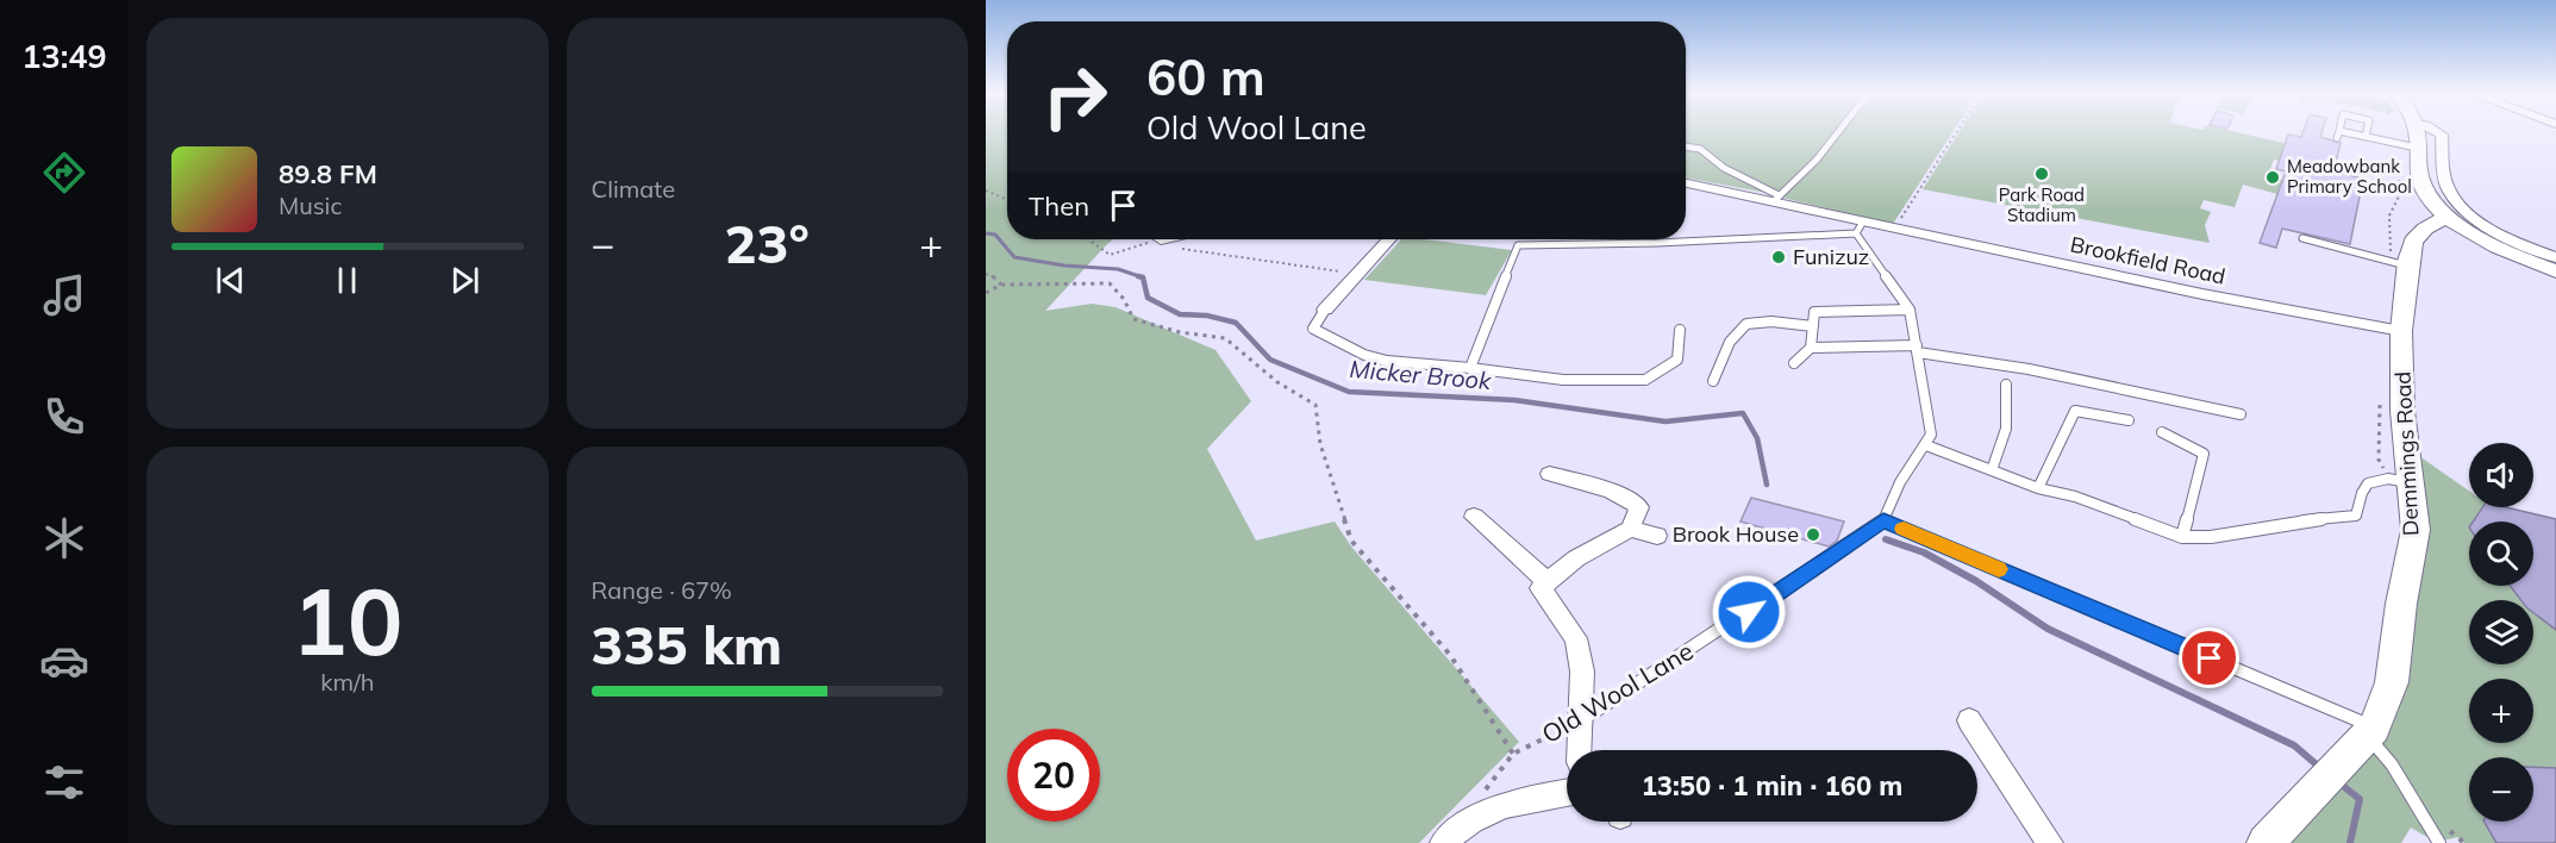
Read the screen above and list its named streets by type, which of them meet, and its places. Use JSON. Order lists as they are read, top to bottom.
{
  "streets": {
    "street": ["Brookfield Road", "Demmings Road"],
    "lane": ["Old Wool Lane"]
  },
  "crossings": [
    ["Brookfield Road", "Demmings Road"]
  ],
  "water": ["Micker Brook"],
  "places": [
    "Park Road Stadium",
    "Meadowbank Primary School",
    "Funizuz",
    "Brook House"
  ],
  "page": {
    "tabs": "13:49",
    "tile": [
      "Climate",
      ["10", "km/h"],
      ["Range · 67%", "335 km"]
    ],
    "turn": ["60 m", "Old Wool Lane"],
    "song": ["89.8 FM", "Music"],
    "then": "Then",
    "heat": ["−", "23°", "+"],
    "map_buttons": ["+", "−"],
    "limit": "20",
    "trip": "13:50 · 1 min · 160 m"
  }
}
